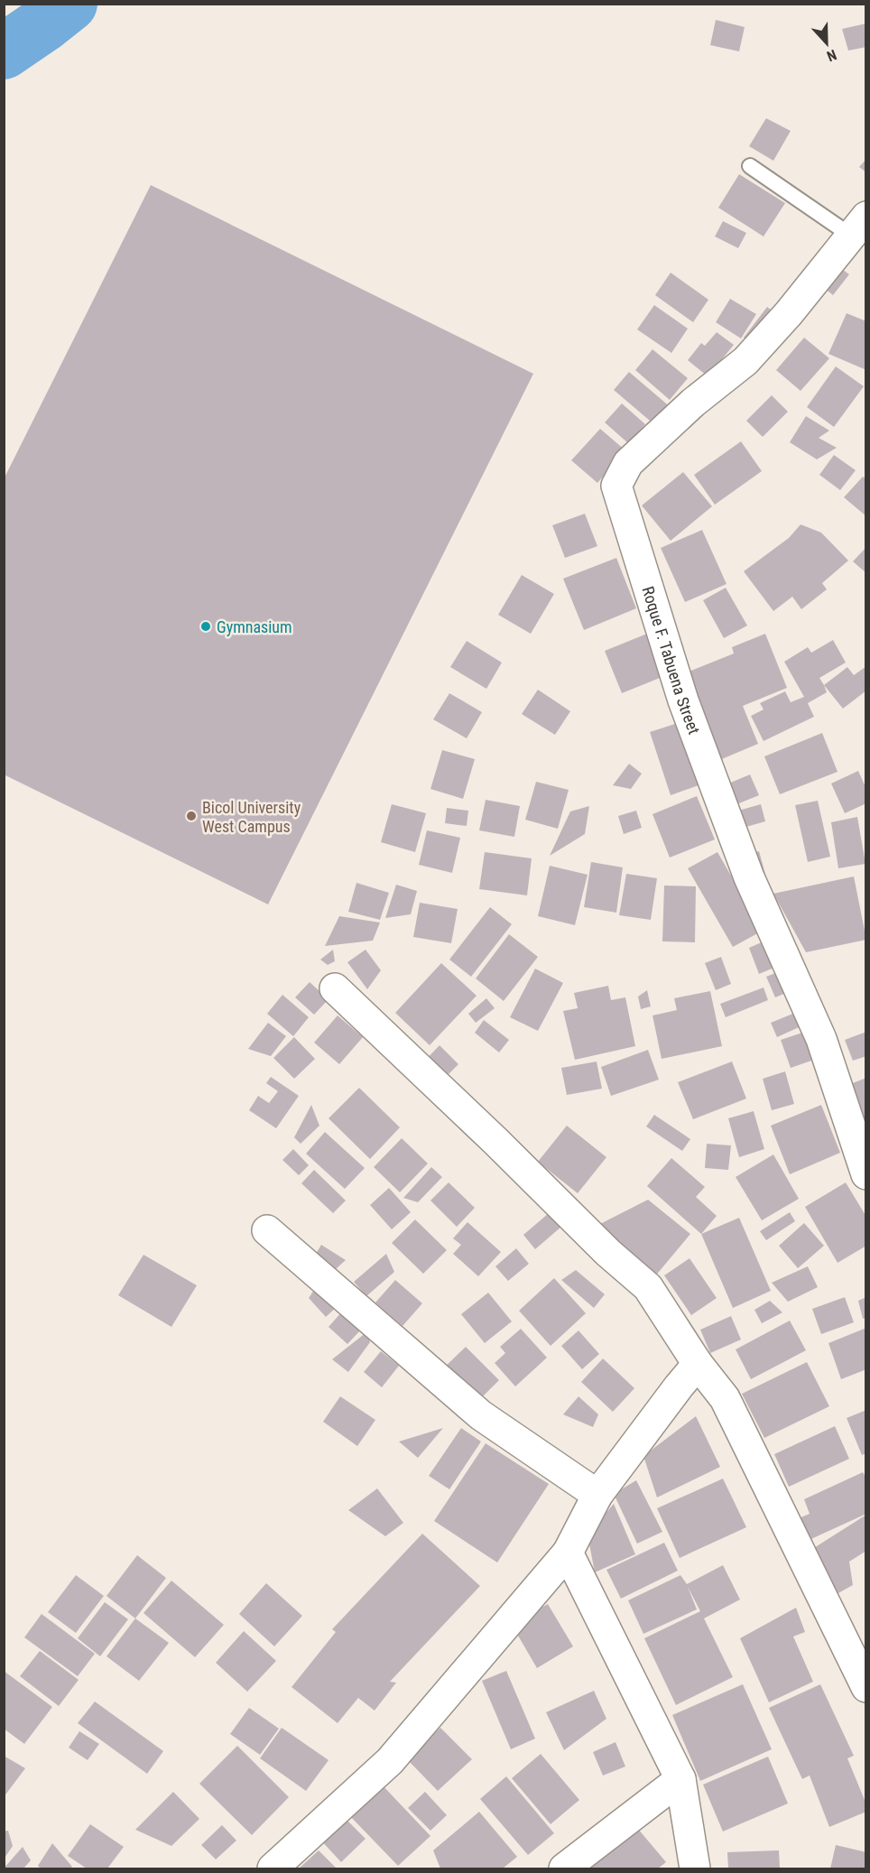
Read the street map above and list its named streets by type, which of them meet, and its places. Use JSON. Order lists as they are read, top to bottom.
{
  "streets": {
    "street": ["Roque F. Tabuena Street"]
  },
  "places": ["Gymnasium", "Bicol University West Campus"],
  "north": "bottom"
}
